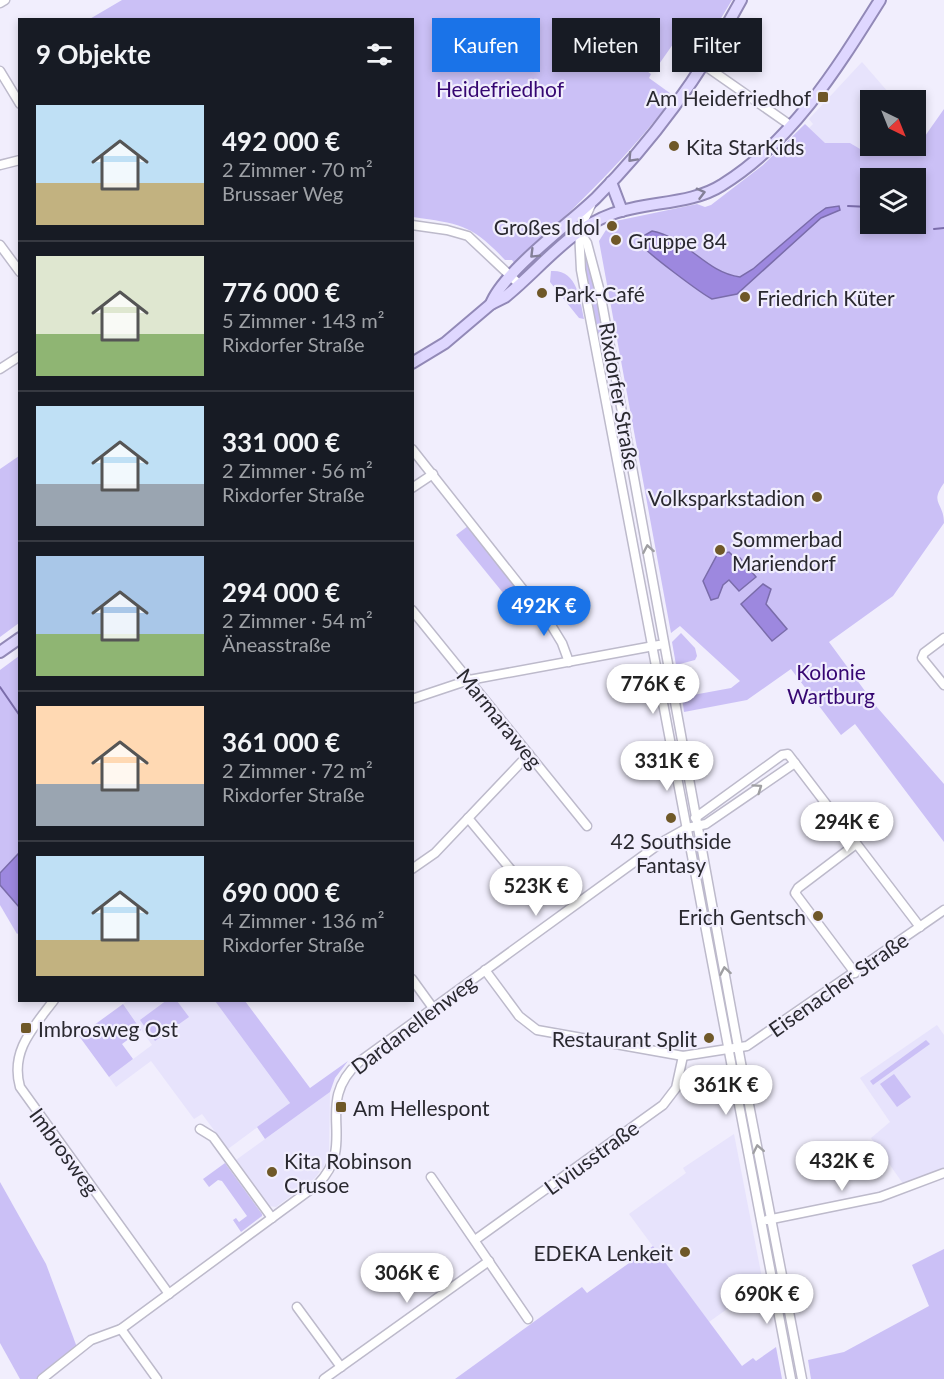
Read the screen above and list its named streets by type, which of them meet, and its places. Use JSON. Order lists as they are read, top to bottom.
{
  "streets": {
    "street": [
      "Rixdorfer Straße",
      "Marmaraweg",
      "Eisenacher Straße",
      "Dardanellenweg",
      "Imbrosweg",
      "Liviusstraße"
    ]
  },
  "crossings": [
    ["Rixdorfer Straße", "Eisenacher Straße"],
    ["Rixdorfer Straße", "Dardanellenweg"],
    ["Eisenacher Straße", "Dardanellenweg"],
    ["Eisenacher Straße", "Liviusstraße"],
    ["Dardanellenweg", "Imbrosweg"]
  ],
  "parks": ["Heidefriedhof", "Kolonie Wartburg"],
  "places": {
    "transit": ["Am Heidefriedhof", "Imbrosweg Ost", "Am Hellespont"],
    "other": [
      "Kita StarKids",
      "Großes Idol",
      "Gruppe 84",
      "Park-Café",
      "Friedrich Küter",
      "Volksparkstadion",
      "Sommerbad Mariendorf",
      "42 Southside Fantasy",
      "Erich Gentsch",
      "Restaurant Split",
      "Kita Robinson Crusoe",
      "EDEKA Lenkeit"
    ]
  },
  "north": "bottom right",
  "page": {
    "chip": ["Kaufen", "Mieten", "Filter"],
    "heading": "9 Objekte",
    "list": [
      {
        "name": "492 000 €",
        "note": "2 Zimmer · 70 m² · Brussaer Weg"
      },
      {
        "name": "776 000 €",
        "note": "5 Zimmer · 143 m² · Rixdorfer Straße"
      },
      {
        "name": "331 000 €",
        "note": "2 Zimmer · 56 m² · Rixdorfer Straße"
      },
      {
        "name": "294 000 €",
        "note": "2 Zimmer · 54 m² · Äneasstraße"
      },
      {
        "name": "361 000 €",
        "note": "2 Zimmer · 72 m² · Rixdorfer Straße"
      },
      {
        "name": "690 000 €",
        "note": "4 Zimmer · 136 m² · Rixdorfer Straße"
      }
    ],
    "price": [
      "492K €",
      "776K €",
      "331K €",
      "294K €",
      "523K €",
      "361K €",
      "432K €",
      "306K €",
      "690K €"
    ]
  }
}
